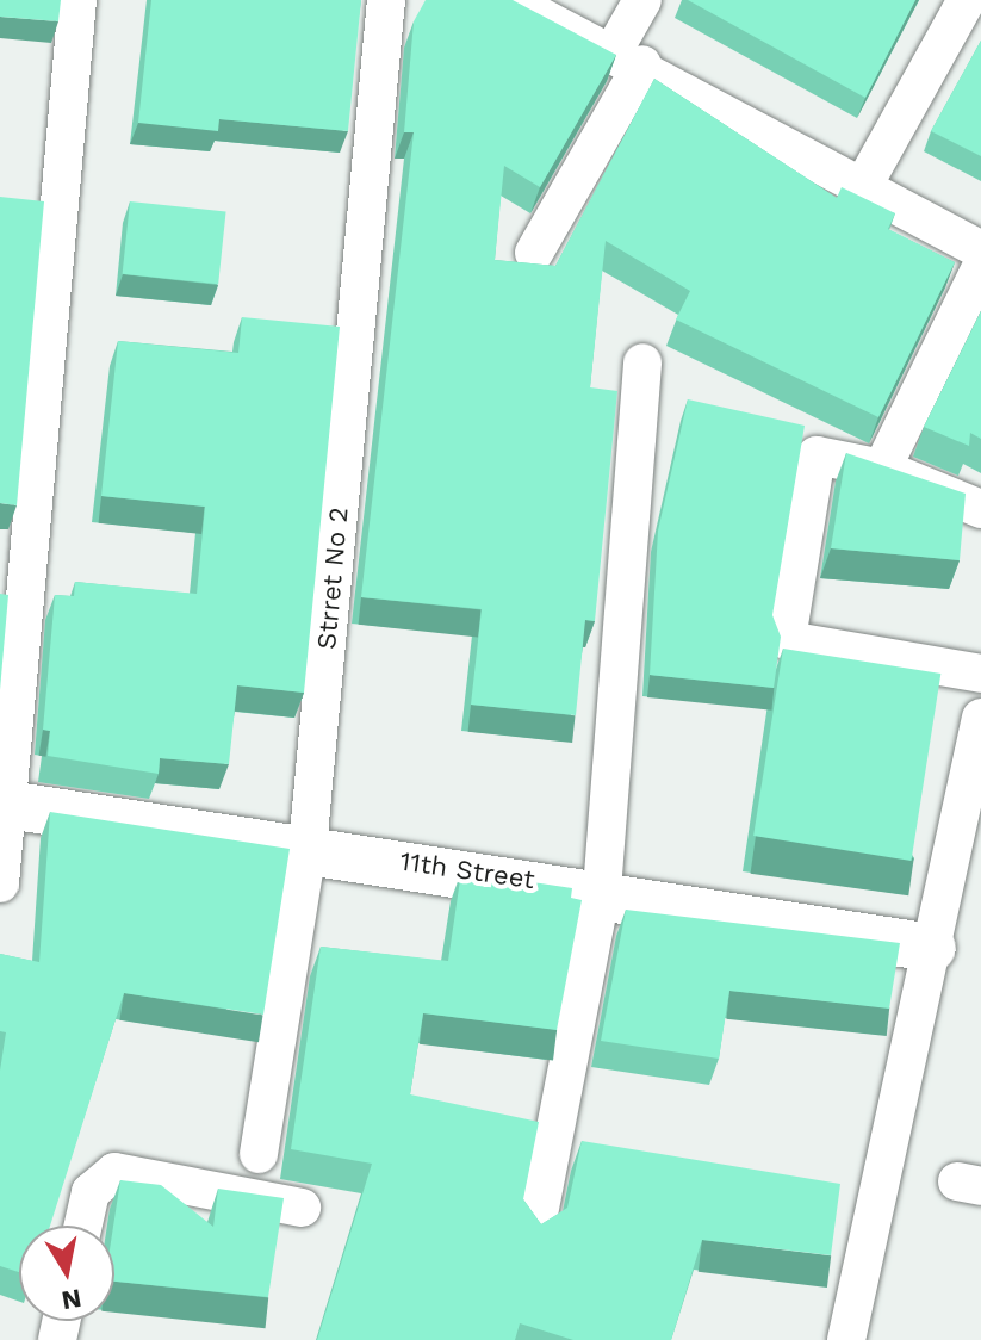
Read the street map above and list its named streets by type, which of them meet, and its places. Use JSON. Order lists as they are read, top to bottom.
{
  "streets": {
    "street": ["Strret No 2", "11th Street"]
  },
  "crossings": [
    ["Strret No 2", "11th Street"]
  ],
  "north": "bottom"
}
